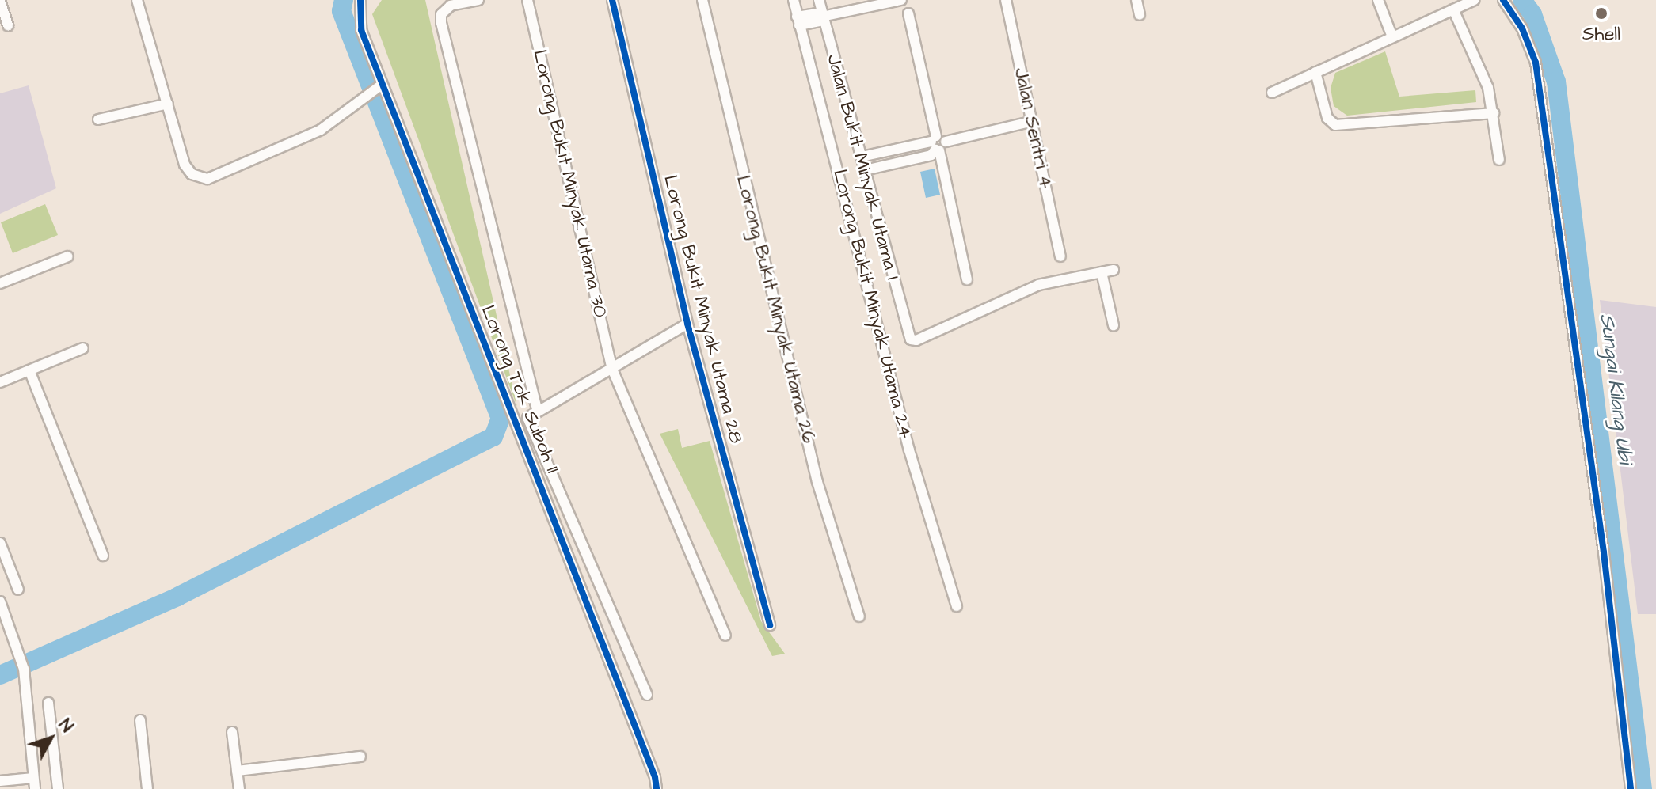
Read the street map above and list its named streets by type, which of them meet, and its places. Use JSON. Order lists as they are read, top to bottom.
{
  "streets": {
    "street": [
      "Jalan Sentri 4",
      "Jalan Bukit Minyak Utama 1",
      "Lorong Bukit Minyak Utama 30",
      "Lorong Bukit Minyak Utama 24",
      "Lorong Bukit Minyak Utama 28",
      "Lorong Bukit Minyak Utama 26",
      "Lorong Tok Suboh 11"
    ]
  },
  "water": ["Sungai Kilang Ubi"],
  "places": ["Shell"],
  "north": "top right"
}
